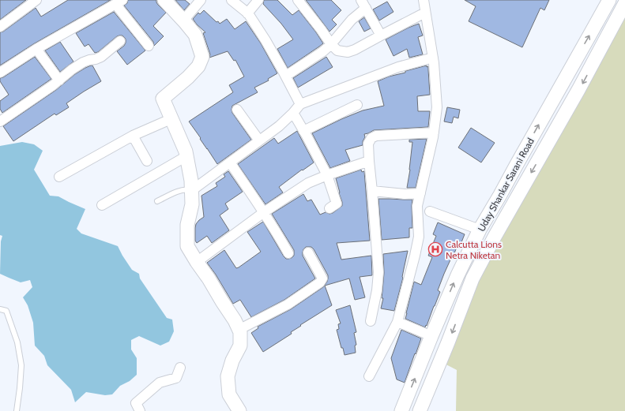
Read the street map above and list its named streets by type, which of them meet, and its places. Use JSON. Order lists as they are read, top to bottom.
{
  "streets": {
    "street": ["Uday Shankar Sarani Road"]
  },
  "places": {
    "hospital": ["Calcutta Lions Netra Niketan"]
  }
}
